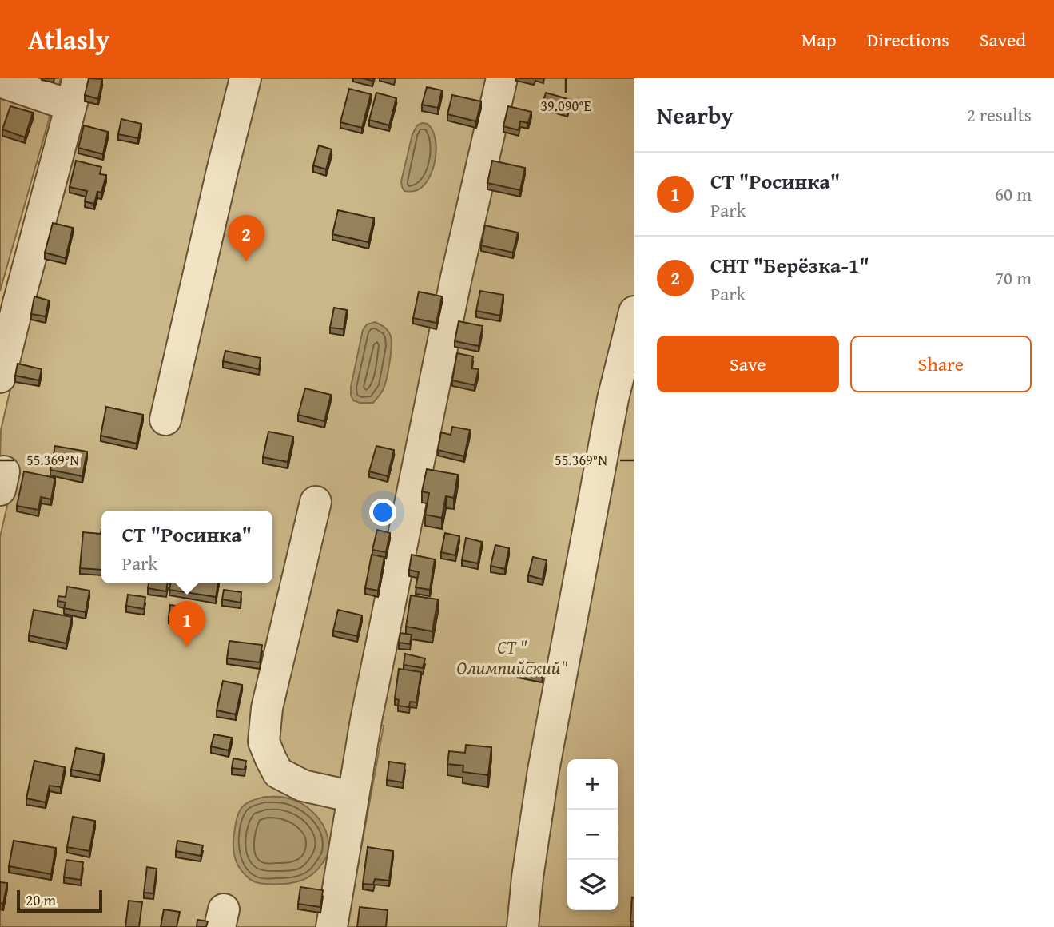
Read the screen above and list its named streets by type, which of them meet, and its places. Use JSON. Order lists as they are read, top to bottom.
{
  "parks": ["СТ \" Олимпийский\""],
  "scale_bar": "20 m",
  "page": {
    "header": "Atlasly",
    "nav": ["Map", "Directions", "Saved"],
    "heading": ["Nearby", "2 results"],
    "list": [
      {
        "mark": "1",
        "name": "СТ \"Росинка\"",
        "note": "Park",
        "value": "60 m"
      },
      {
        "mark": "2",
        "name": "СНТ \"Берёзка-1\"",
        "note": "Park",
        "value": "70 m"
      }
    ],
    "pins": ["2", "1"],
    "buttons": ["Save", "Share"],
    "popup": ["СТ \"Росинка\"", "Park"],
    "map_buttons": ["+", "−"],
    "scale": "20 m"
  },
  "coordinates": ["39.090°E", "55.369°N"]
}
